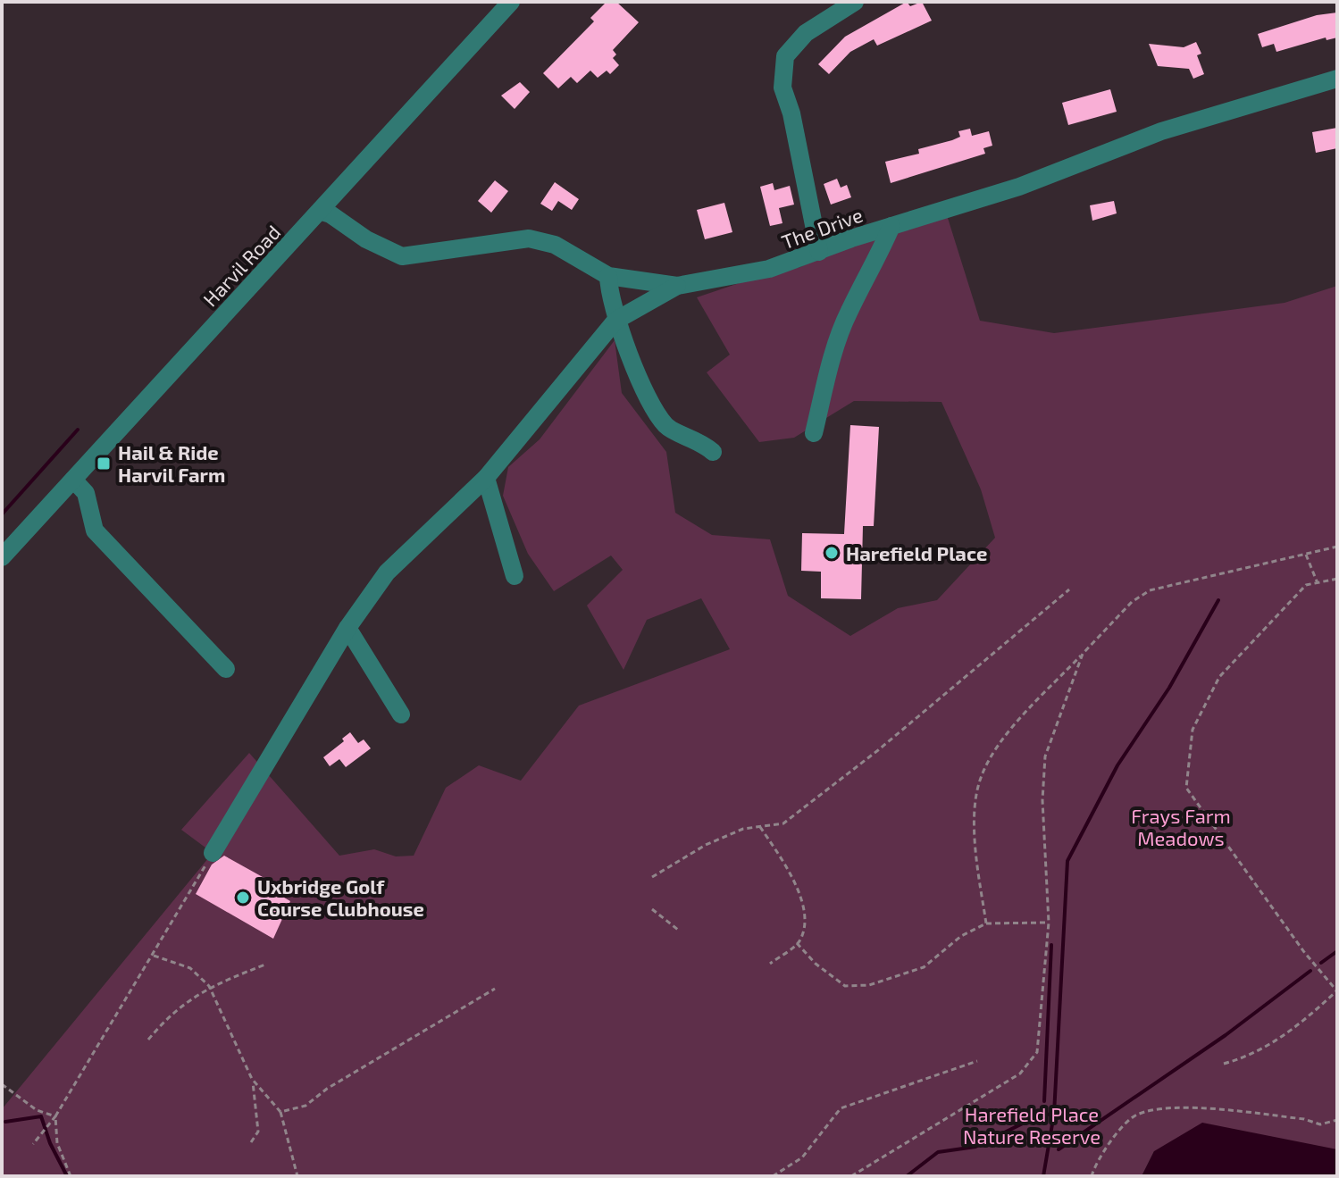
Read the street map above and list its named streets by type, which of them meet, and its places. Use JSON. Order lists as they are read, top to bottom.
{
  "streets": {
    "street": ["The Drive", "Harvil Road"]
  },
  "crossings": [
    ["The Drive", "Harvil Road"]
  ],
  "parks": ["Frays Farm Meadows", "Harefield Place Nature Reserve"],
  "places": {
    "transit": ["Hail & Ride Harvil Farm"],
    "other": ["Harefield Place", "Uxbridge Golf Course Clubhouse"]
  }
}
